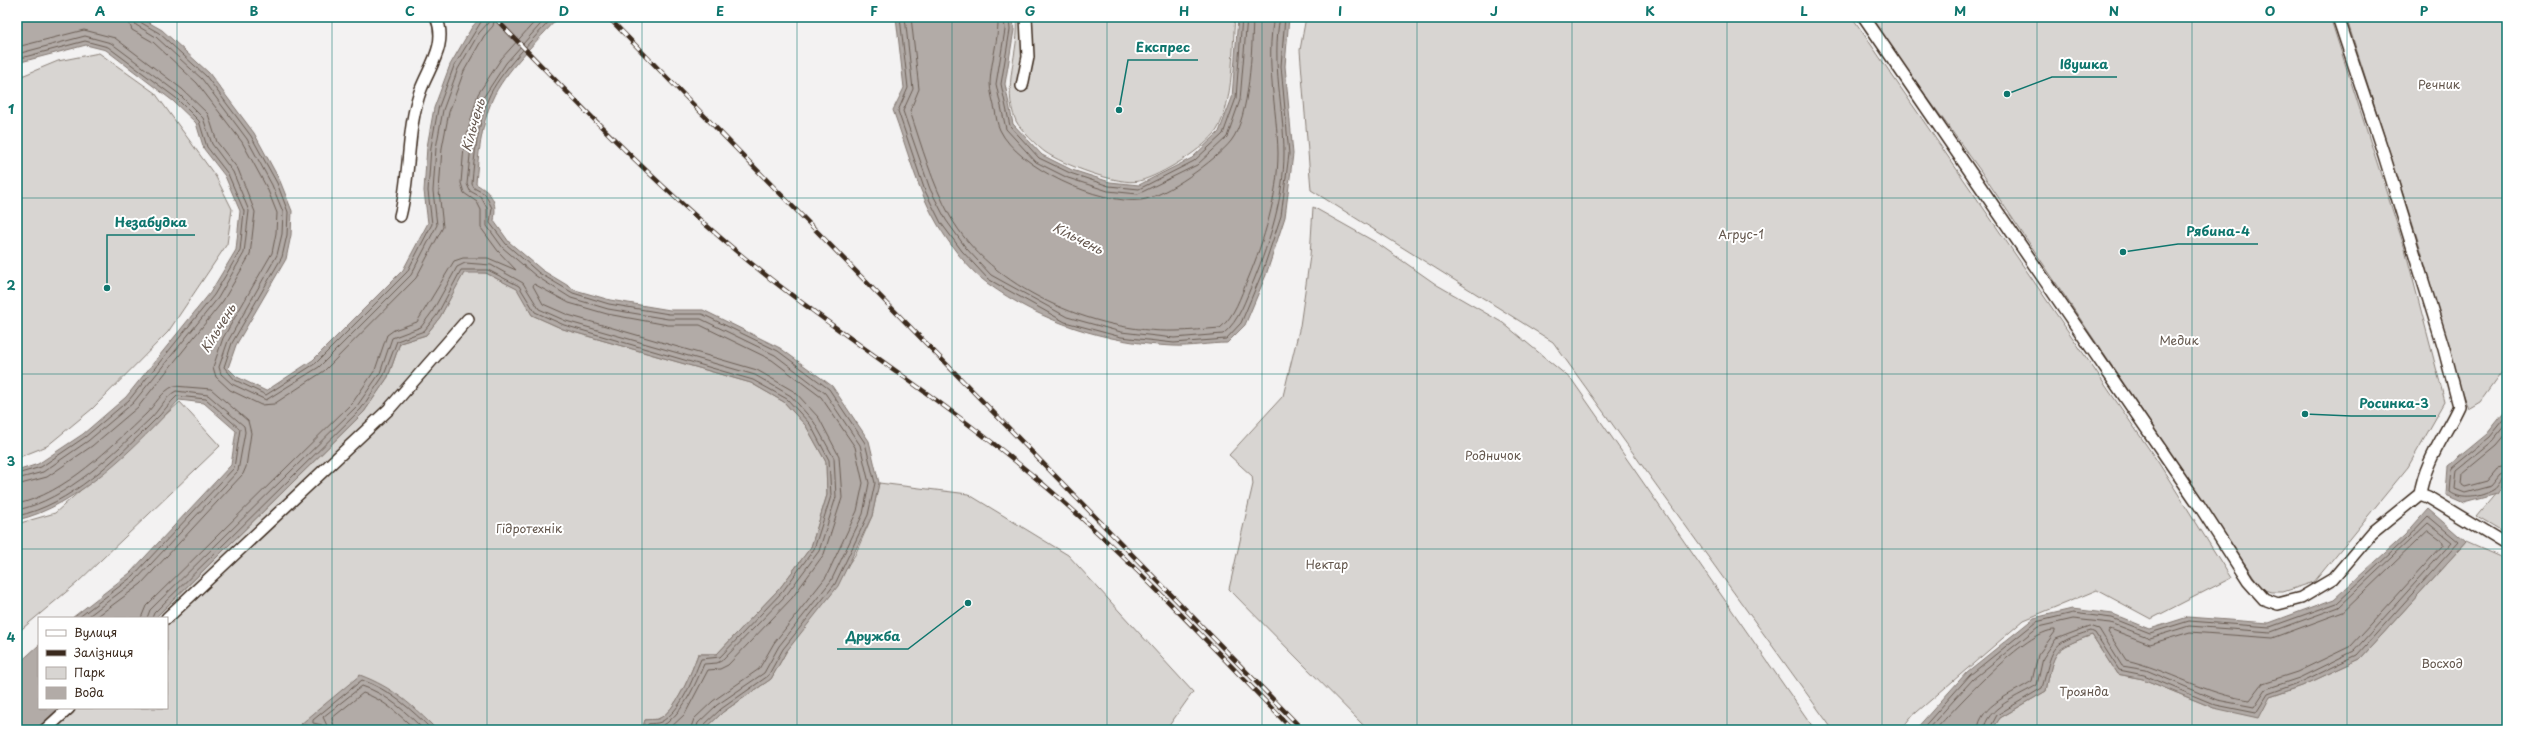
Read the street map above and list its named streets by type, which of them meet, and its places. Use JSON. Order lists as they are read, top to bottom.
{
  "water": ["Кільчень"],
  "parks": [
    "Речник",
    "Агрус-1",
    "Медик",
    "Родничок",
    "Гідротехнік",
    "Нектар",
    "Восход",
    "Троянда"
  ],
  "places": [
    "Івушка",
    "Експрес",
    "Рябина-4",
    "Незабудка",
    "Росинка-3",
    "Дружба"
  ],
  "legend": [
    "Вулиця",
    "Залізниця",
    "Парк",
    "Вода"
  ],
  "grid": {
    "columns": [
      "A",
      "B",
      "C",
      "D",
      "E",
      "F",
      "G",
      "H",
      "I",
      "J",
      "K",
      "L",
      "M",
      "N",
      "O",
      "P"
    ],
    "rows": [
      "1",
      "2",
      "3",
      "4"
    ]
  }
}
